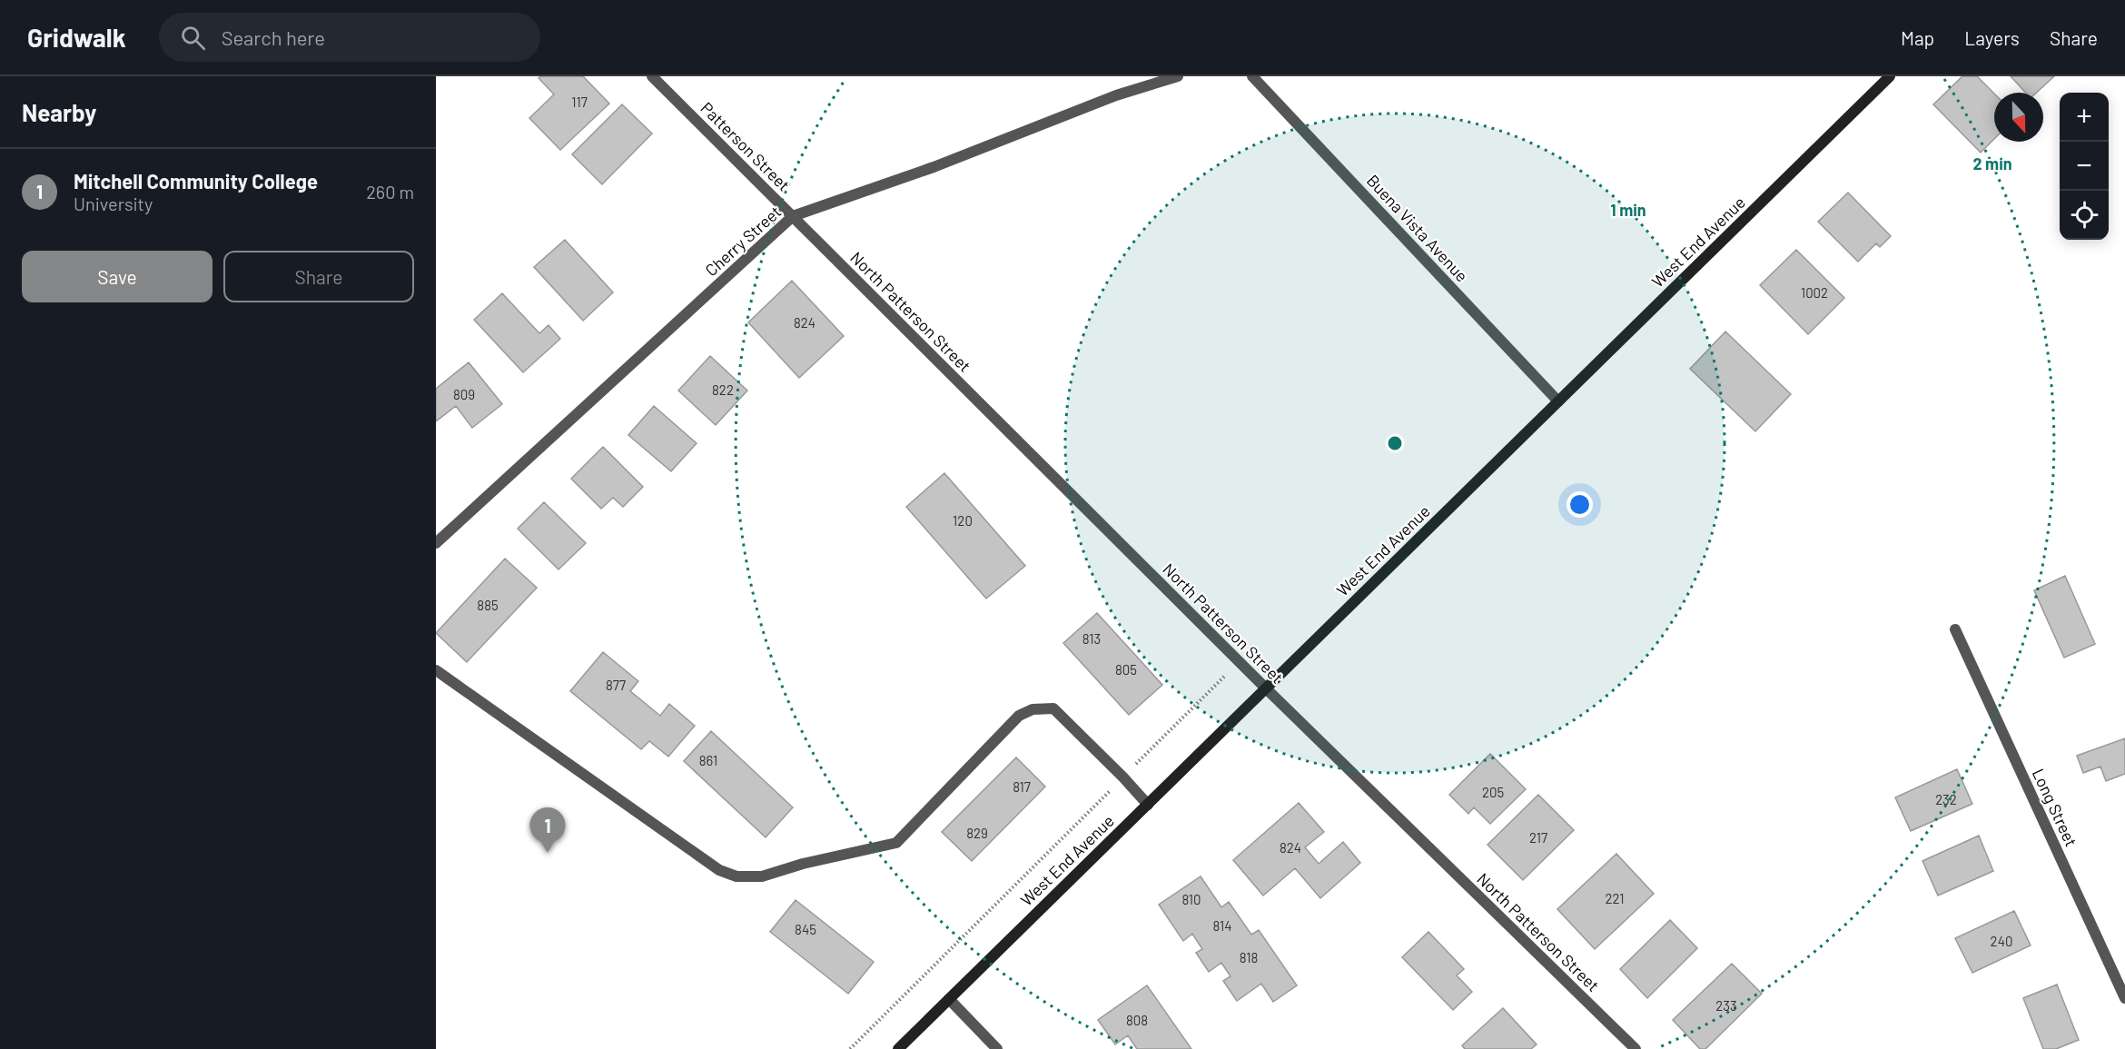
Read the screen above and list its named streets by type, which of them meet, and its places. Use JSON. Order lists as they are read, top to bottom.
{
  "streets": {
    "main road": ["West End Avenue"],
    "street": [
      "Patterson Street",
      "Buena Vista Avenue",
      "Cherry Street",
      "North Patterson Street",
      "Long Street"
    ]
  },
  "crossings": [
    ["Patterson Street", "Cherry Street"],
    ["Patterson Street", "North Patterson Street"],
    ["Buena Vista Avenue", "West End Avenue"],
    ["Cherry Street", "North Patterson Street"],
    ["West End Avenue", "North Patterson Street"]
  ],
  "house_numbers": [
    "117",
    "1002",
    "824",
    "822",
    "809",
    "120",
    "885",
    "813",
    "805",
    "877",
    "861",
    "817",
    "205",
    "232",
    "829",
    "217",
    "824",
    "221",
    "810",
    "814",
    "845",
    "240",
    "818",
    "233",
    "808"
  ],
  "north": "bottom",
  "page": {
    "header": "Gridwalk",
    "search": "Search here",
    "nav": ["Map", "Layers", "Share"],
    "heading": "Nearby",
    "map_buttons": ["+", "−"],
    "list": [
      {
        "mark": "1",
        "name": "Mitchell Community College",
        "note": "University",
        "value": "260 m"
      }
    ],
    "buttons": ["Save", "Share"],
    "pins": "1"
  },
  "rings": ["2 min", "1 min"]
}
